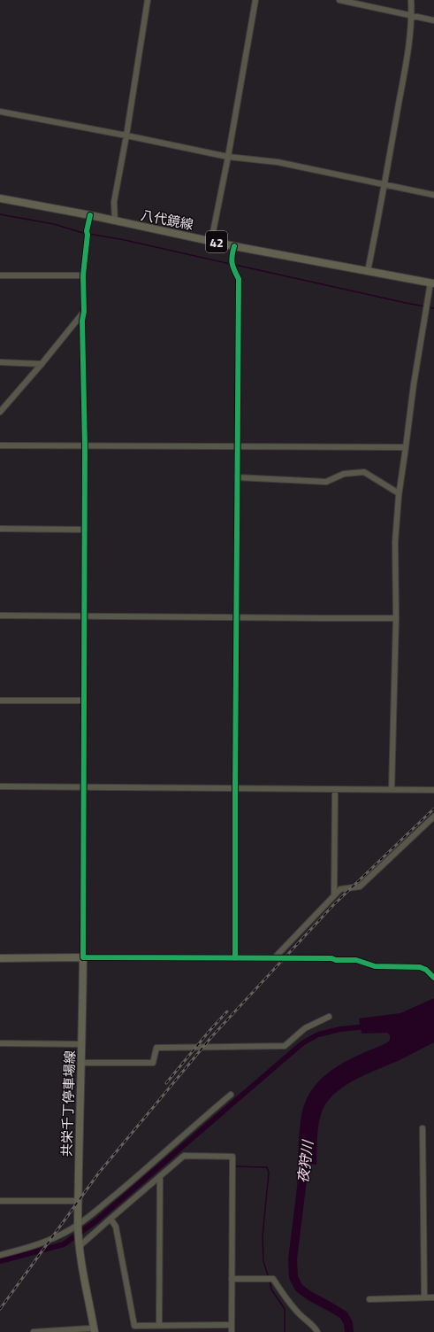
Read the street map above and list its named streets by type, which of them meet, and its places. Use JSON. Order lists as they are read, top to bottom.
{
  "streets": {
    "main road": ["八代鏡線", "42", "共栄千丁停車場線"]
  },
  "water": ["夜狩川"]
}
